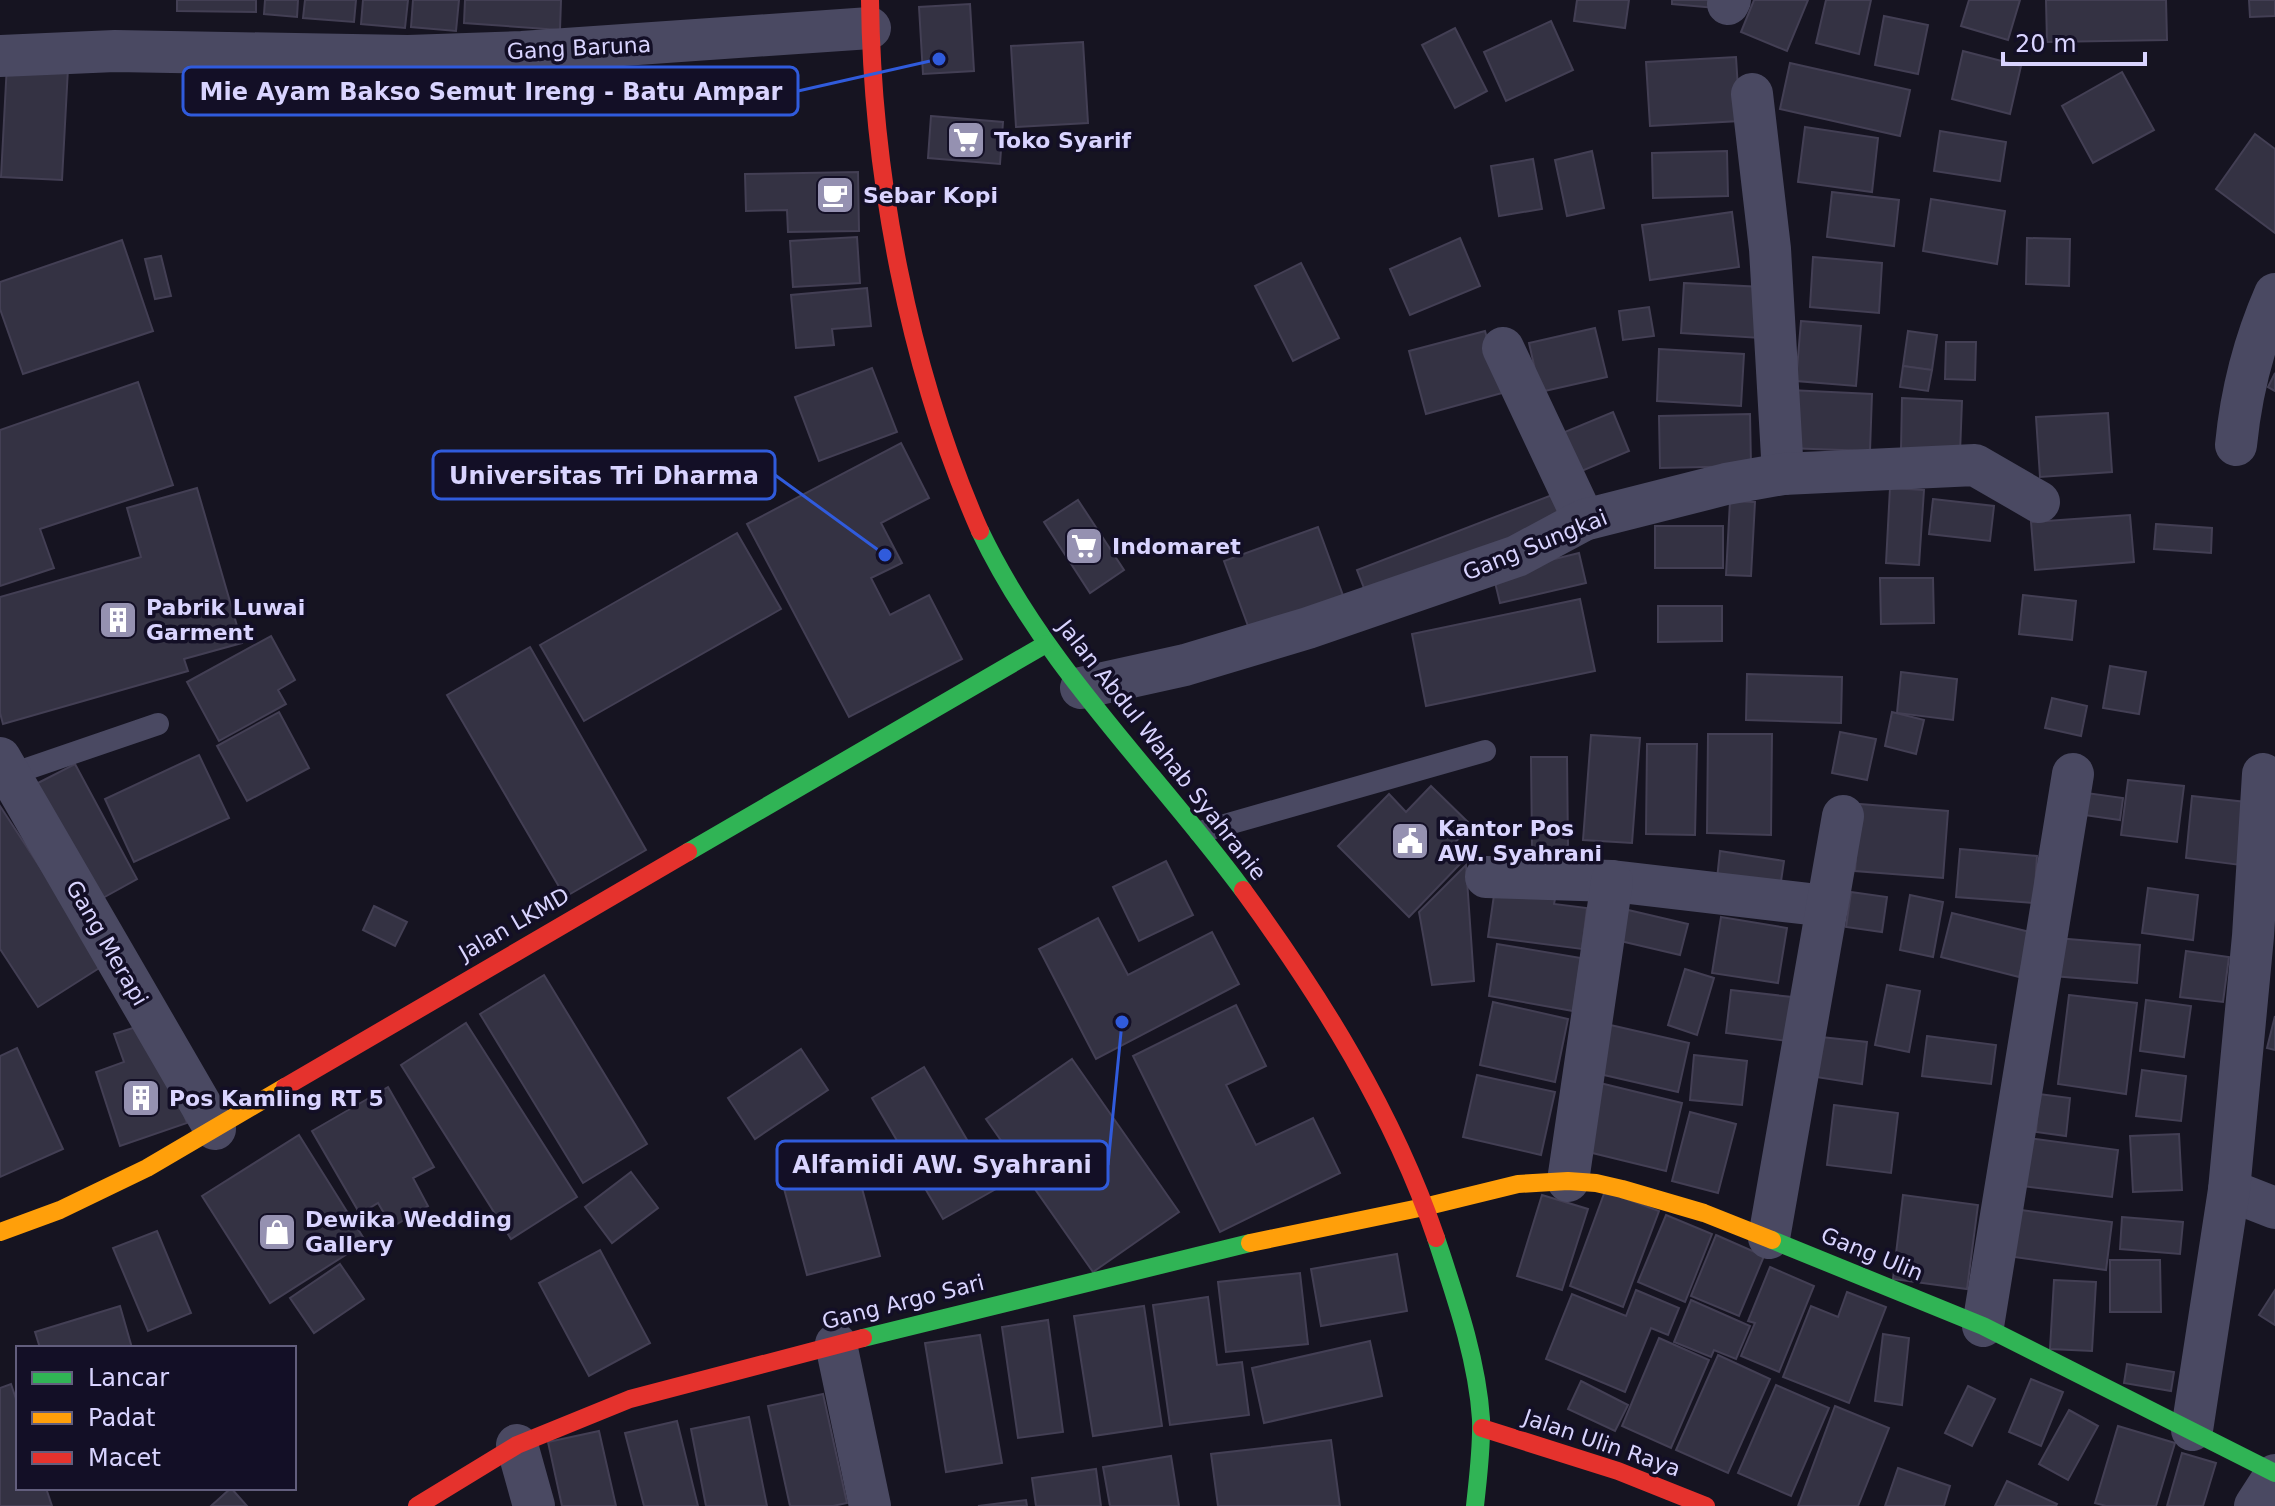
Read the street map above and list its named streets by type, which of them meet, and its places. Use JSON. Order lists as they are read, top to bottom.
{
  "streets": {
    "street": [
      "Gang Baruna",
      "Gang Sungkai",
      "Jalan Abdul Wahab Syahranie",
      "Jalan LKMD",
      "Gang Merapi",
      "Gang Ulin",
      "Gang Argo Sari",
      "Jalan Ulin Raya"
    ]
  },
  "crossings": [
    ["Gang Baruna", "Jalan Abdul Wahab Syahranie"],
    ["Gang Sungkai", "Jalan Abdul Wahab Syahranie"],
    ["Jalan Abdul Wahab Syahranie", "Jalan LKMD"],
    ["Jalan Abdul Wahab Syahranie", "Gang Ulin"],
    ["Jalan Abdul Wahab Syahranie", "Gang Argo Sari"],
    ["Jalan Abdul Wahab Syahranie", "Jalan Ulin Raya"],
    ["Jalan LKMD", "Gang Merapi"],
    ["Gang Ulin", "Gang Argo Sari"]
  ],
  "places": {
    "other": ["Mie Ayam Bakso Semut Ireng - Batu Ampar", "Universitas Tri Dharma", "Alfamidi AW. Syahrani"],
    "supermarket": ["Toko Syarif", "Indomaret"],
    "cafe": ["Sebar Kopi"],
    "building": ["Pabrik Luwai Garment", "Pos Kamling RT 5"],
    "public building": ["Kantor Pos AW. Syahrani"],
    "shop": ["Dewika Wedding Gallery"]
  },
  "legend": ["Lancar", "Padat", "Macet"],
  "scale_bar": "20 m"
}
